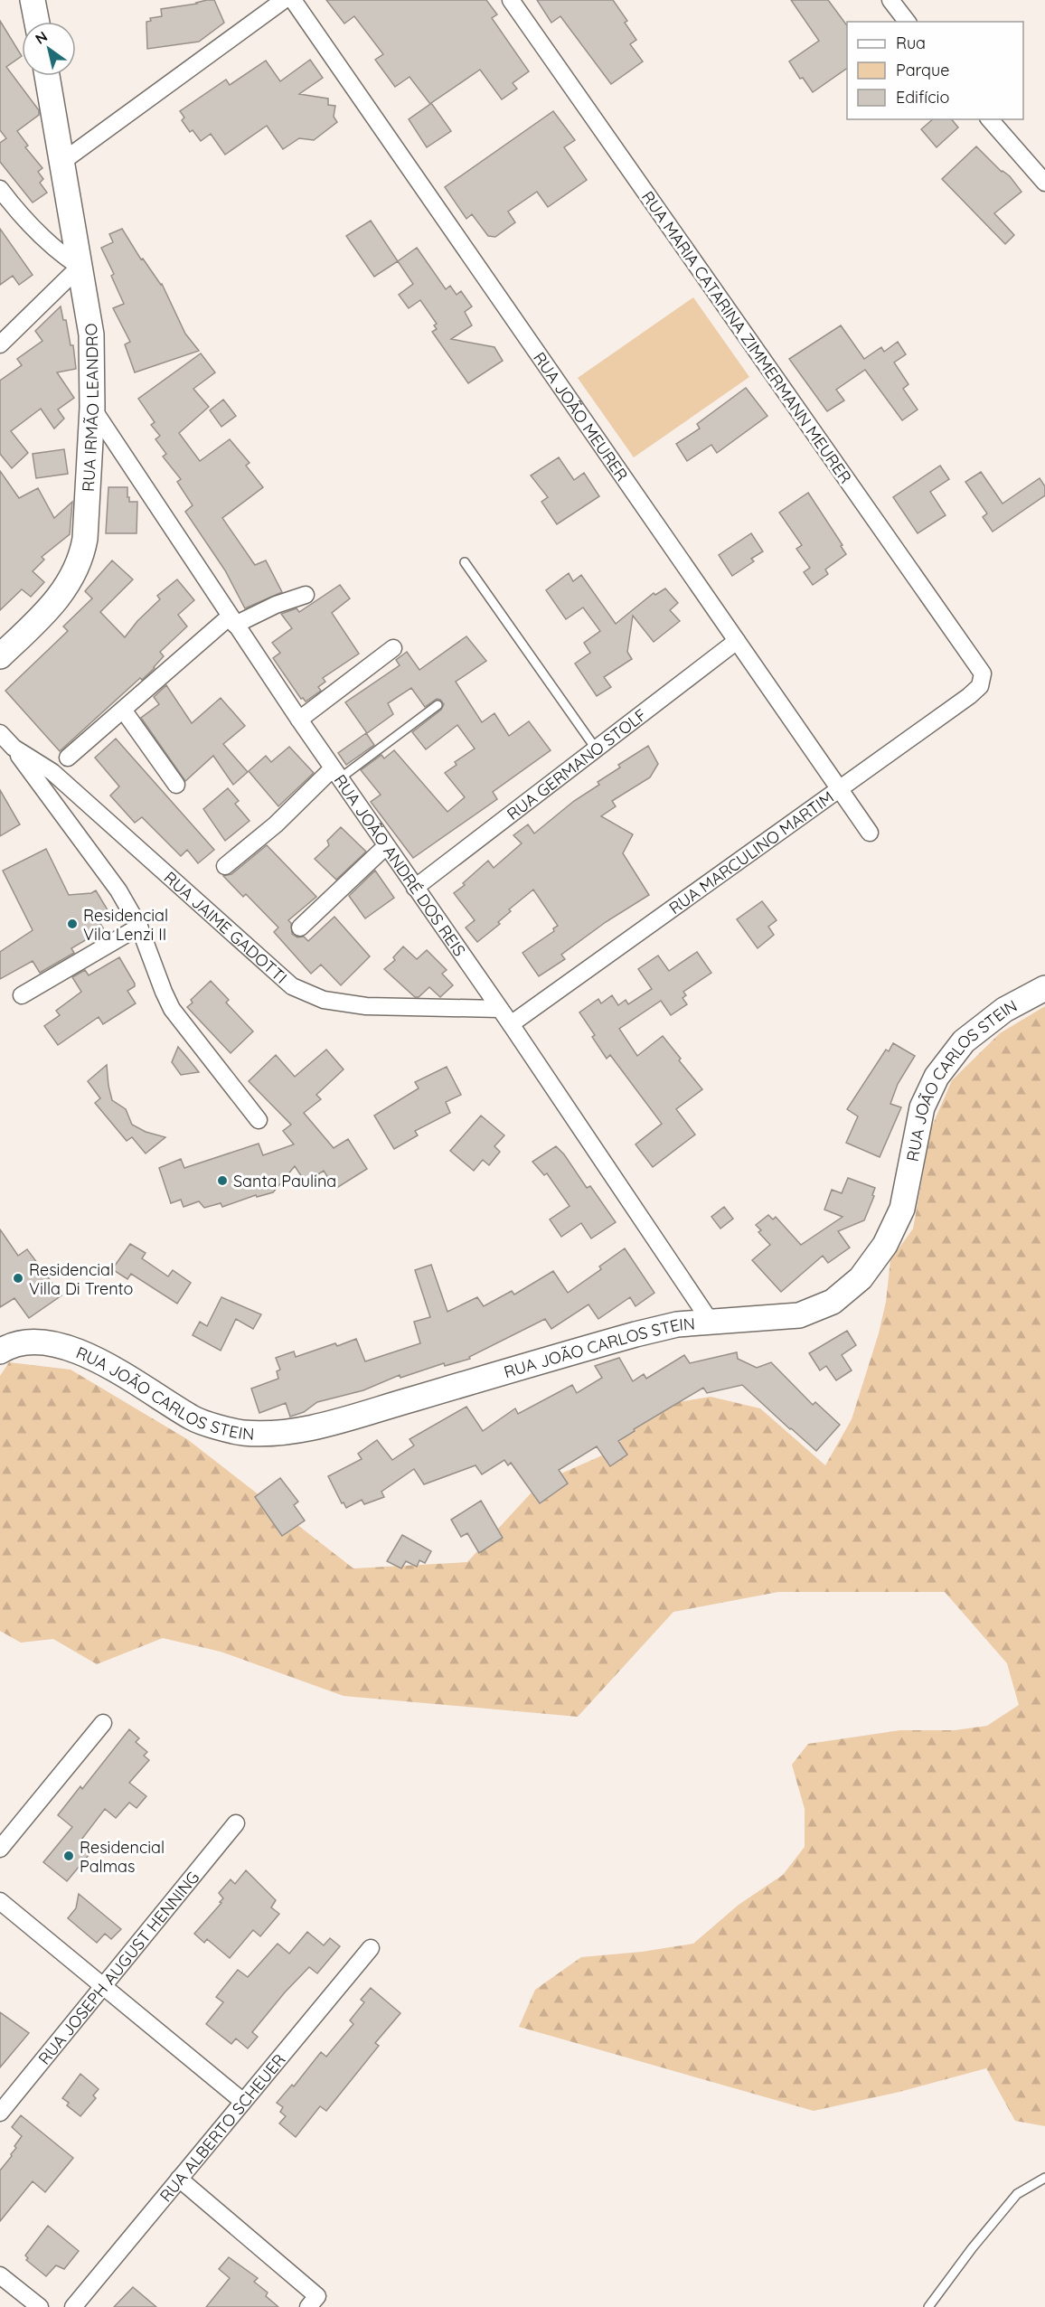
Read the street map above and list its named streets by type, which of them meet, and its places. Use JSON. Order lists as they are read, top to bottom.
{
  "streets": {
    "street": [
      "RUA MARIA CATARINA ZIMMERMANN MEURER",
      "RUA IRMÃO LEANDRO",
      "RUA JOÃO MEURER",
      "RUA GERMANO STOLF",
      "RUA MARCULINO MARTIM",
      "RUA JOÃO ANDRÉ DOS REIS",
      "RUA JAIME GADOTTI",
      "RUA JOÃO CARLOS STEIN",
      "RUA JOSEPH AUGUST HENNING",
      "RUA ALBERTO SCHEUER"
    ]
  },
  "crossings": [
    ["RUA MARIA CATARINA ZIMMERMANN MEURER", "RUA MARCULINO MARTIM"],
    ["RUA IRMÃO LEANDRO", "RUA JOÃO ANDRÉ DOS REIS"],
    ["RUA JOÃO MEURER", "RUA GERMANO STOLF"],
    ["RUA JOÃO MEURER", "RUA MARCULINO MARTIM"],
    ["RUA GERMANO STOLF", "RUA JOÃO ANDRÉ DOS REIS"],
    ["RUA MARCULINO MARTIM", "RUA JOÃO ANDRÉ DOS REIS"],
    ["RUA JOÃO ANDRÉ DOS REIS", "RUA JAIME GADOTTI"],
    ["RUA JOÃO ANDRÉ DOS REIS", "RUA JOÃO CARLOS STEIN"]
  ],
  "places": [
    "Residencial Vila Lenzi II",
    "Santa Paulina",
    "Residencial Villa Di Trento",
    "Residencial Palmas"
  ],
  "legend": ["Rua", "Parque", "Edifício"],
  "north": "top left"
}
